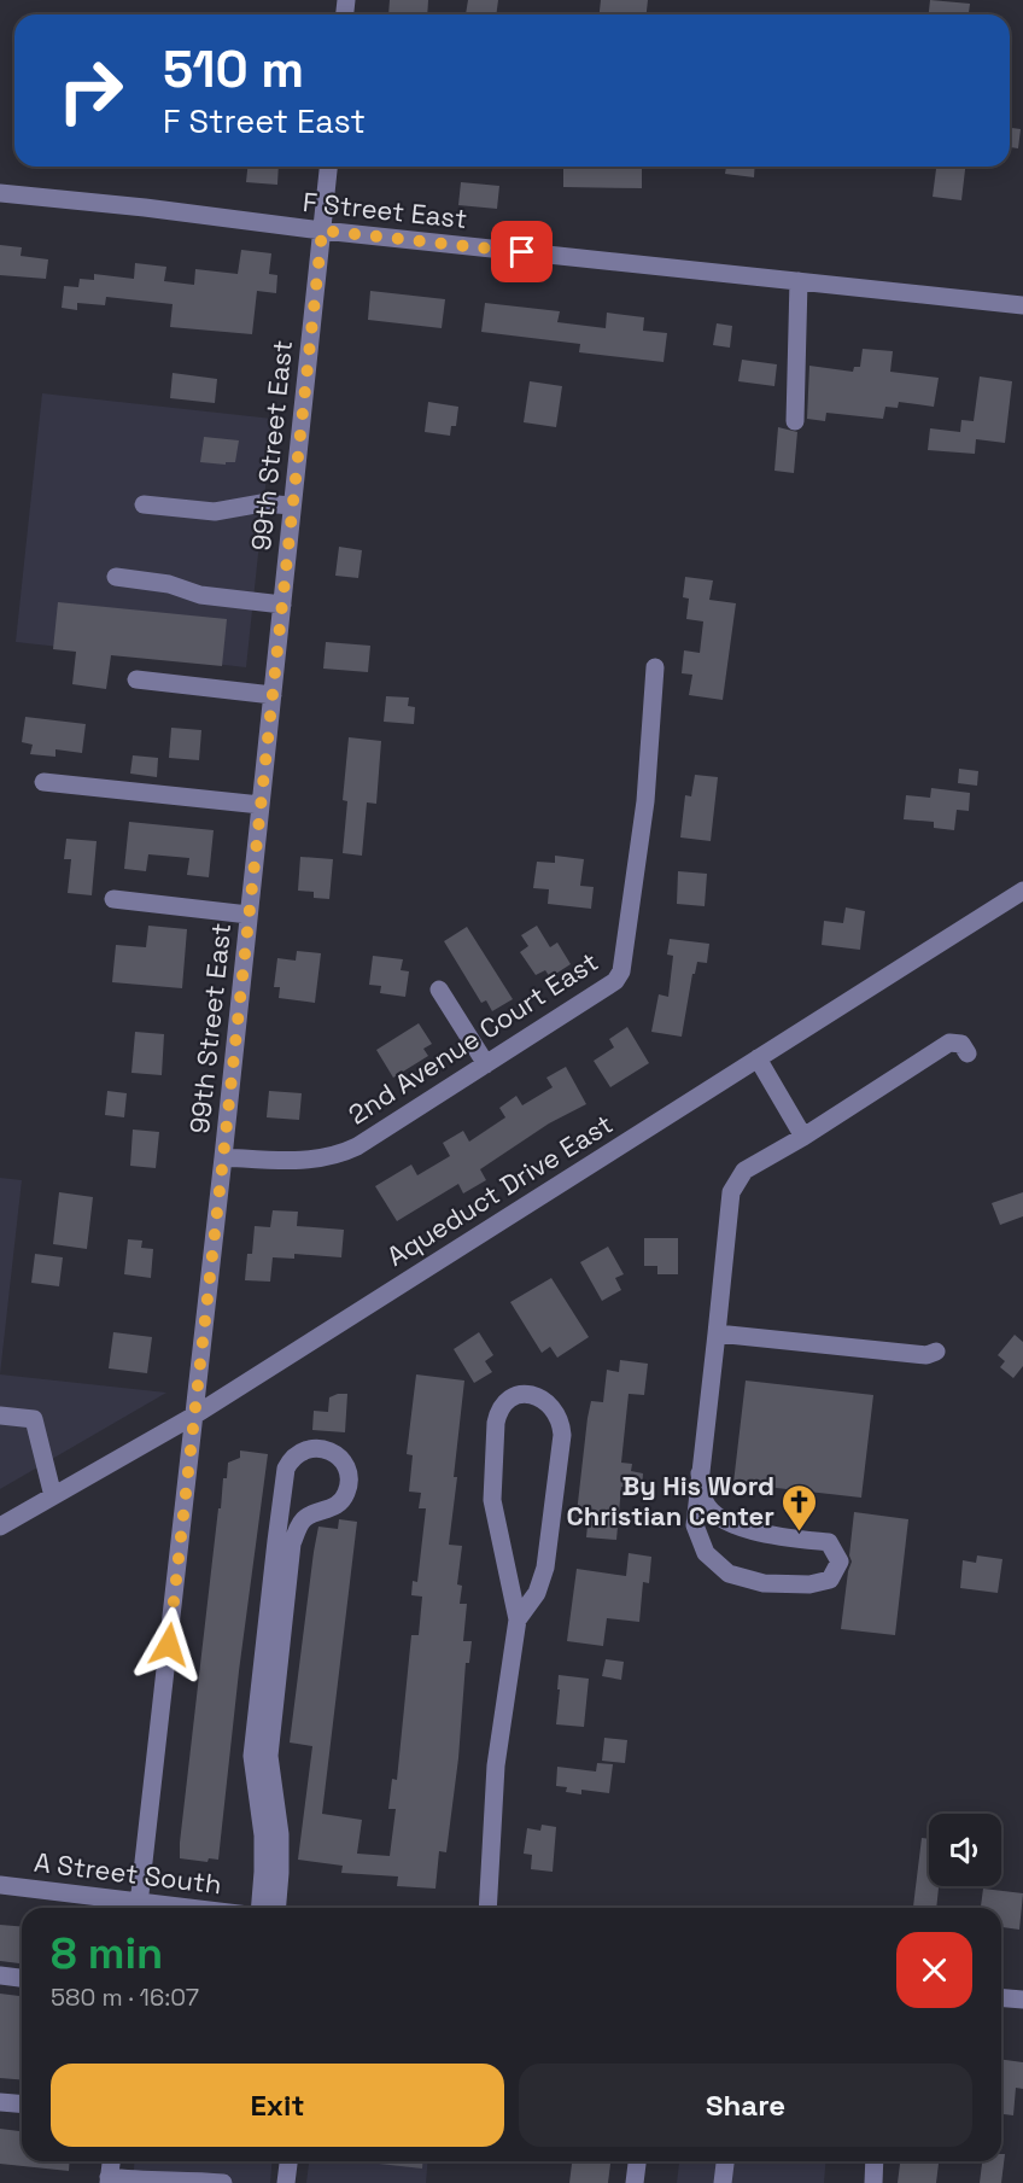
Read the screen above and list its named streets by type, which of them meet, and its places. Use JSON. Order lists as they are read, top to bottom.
{
  "streets": {
    "street": [
      "F Street East",
      "99th Street East",
      "2nd Avenue Court East",
      "Aqueduct Drive East",
      "A Street South"
    ]
  },
  "crossings": [
    ["F Street East", "99th Street East"],
    ["99th Street East", "2nd Avenue Court East"],
    ["99th Street East", "Aqueduct Drive East"]
  ],
  "places": {
    "church": ["By His Word Christian Center"]
  },
  "page": {
    "turn": ["510 m", "F Street East"],
    "heading": ["8 min", "580 m · 16:07"],
    "buttons": ["Exit", "Share"]
  }
}
